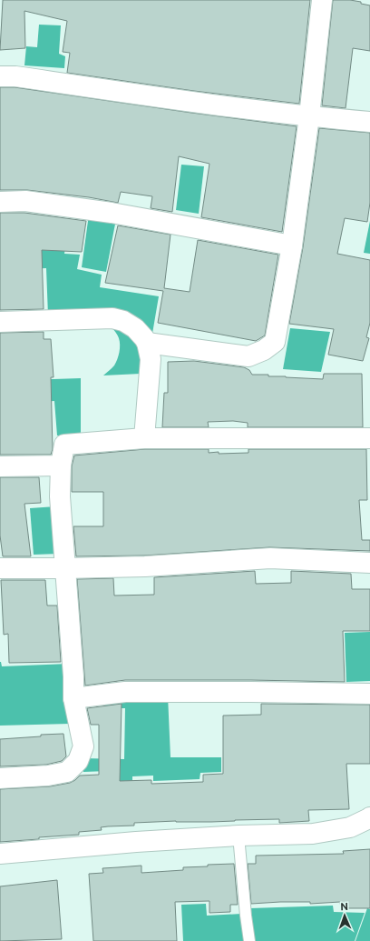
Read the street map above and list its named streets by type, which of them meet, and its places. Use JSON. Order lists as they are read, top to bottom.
{
  "north": "top"
}
